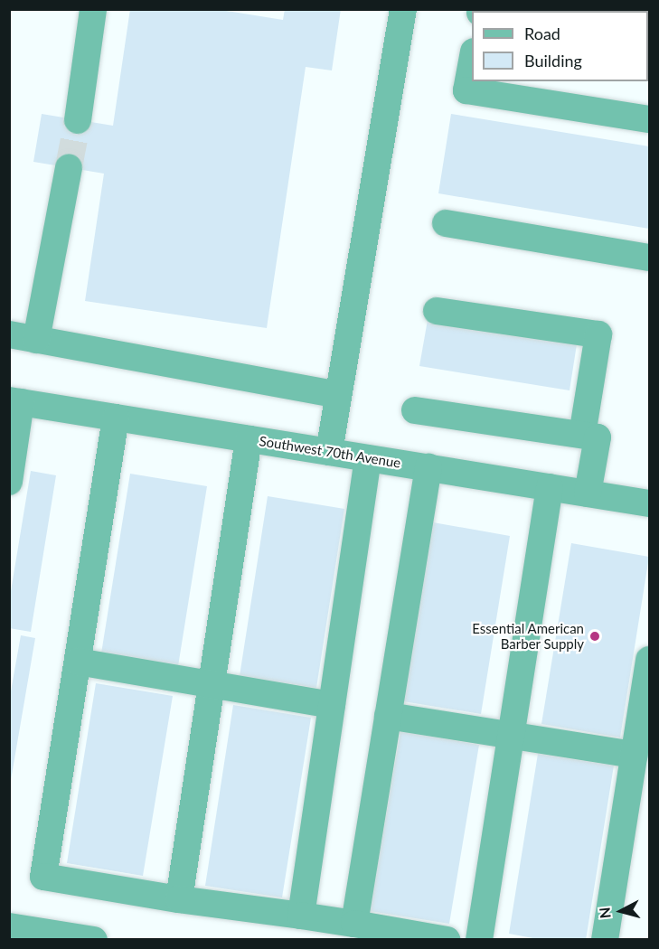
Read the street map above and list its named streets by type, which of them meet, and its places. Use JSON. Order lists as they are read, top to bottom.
{
  "streets": {
    "street": ["Southwest 70th Avenue"]
  },
  "places": ["Essential American Barber Supply"],
  "legend": ["Road", "Building"],
  "north": "left"
}
